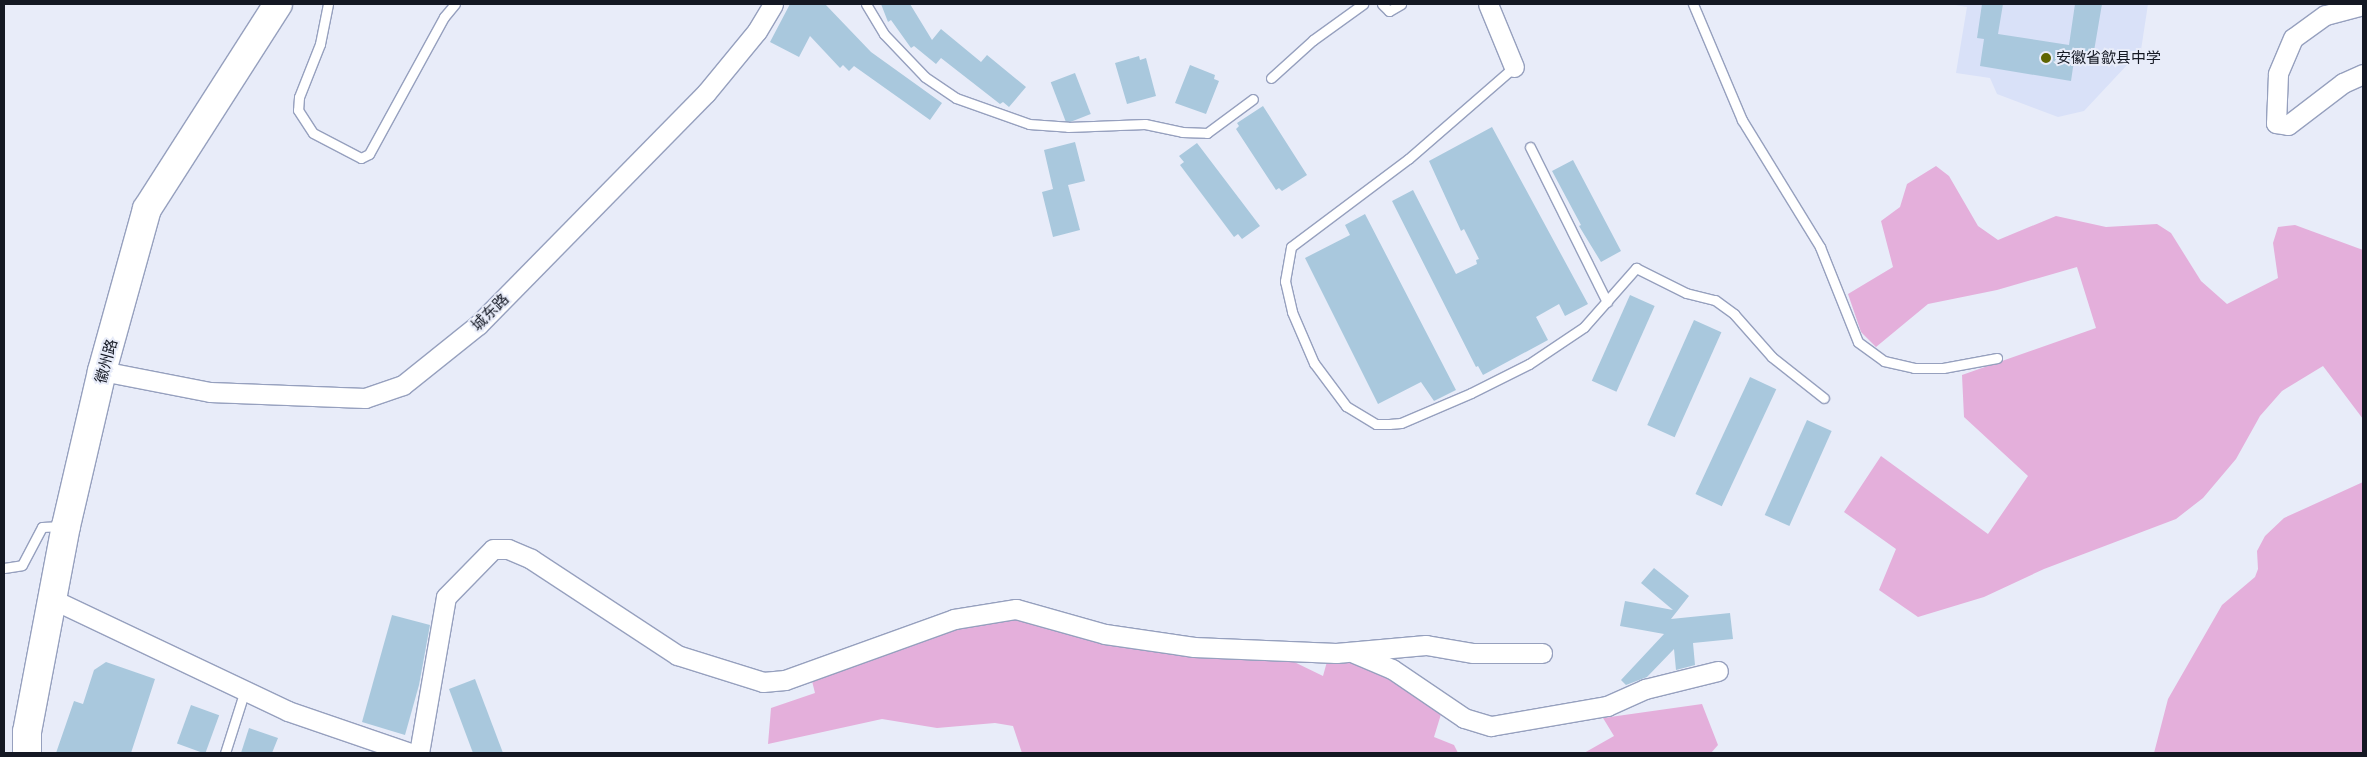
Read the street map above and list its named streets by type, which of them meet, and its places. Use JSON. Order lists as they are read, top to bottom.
{
  "streets": {
    "main road": ["徽州路"],
    "street": ["城东路"]
  },
  "crossings": [
    ["城东路", "徽州路"]
  ],
  "places": ["安徽省歙县中学"]
}
